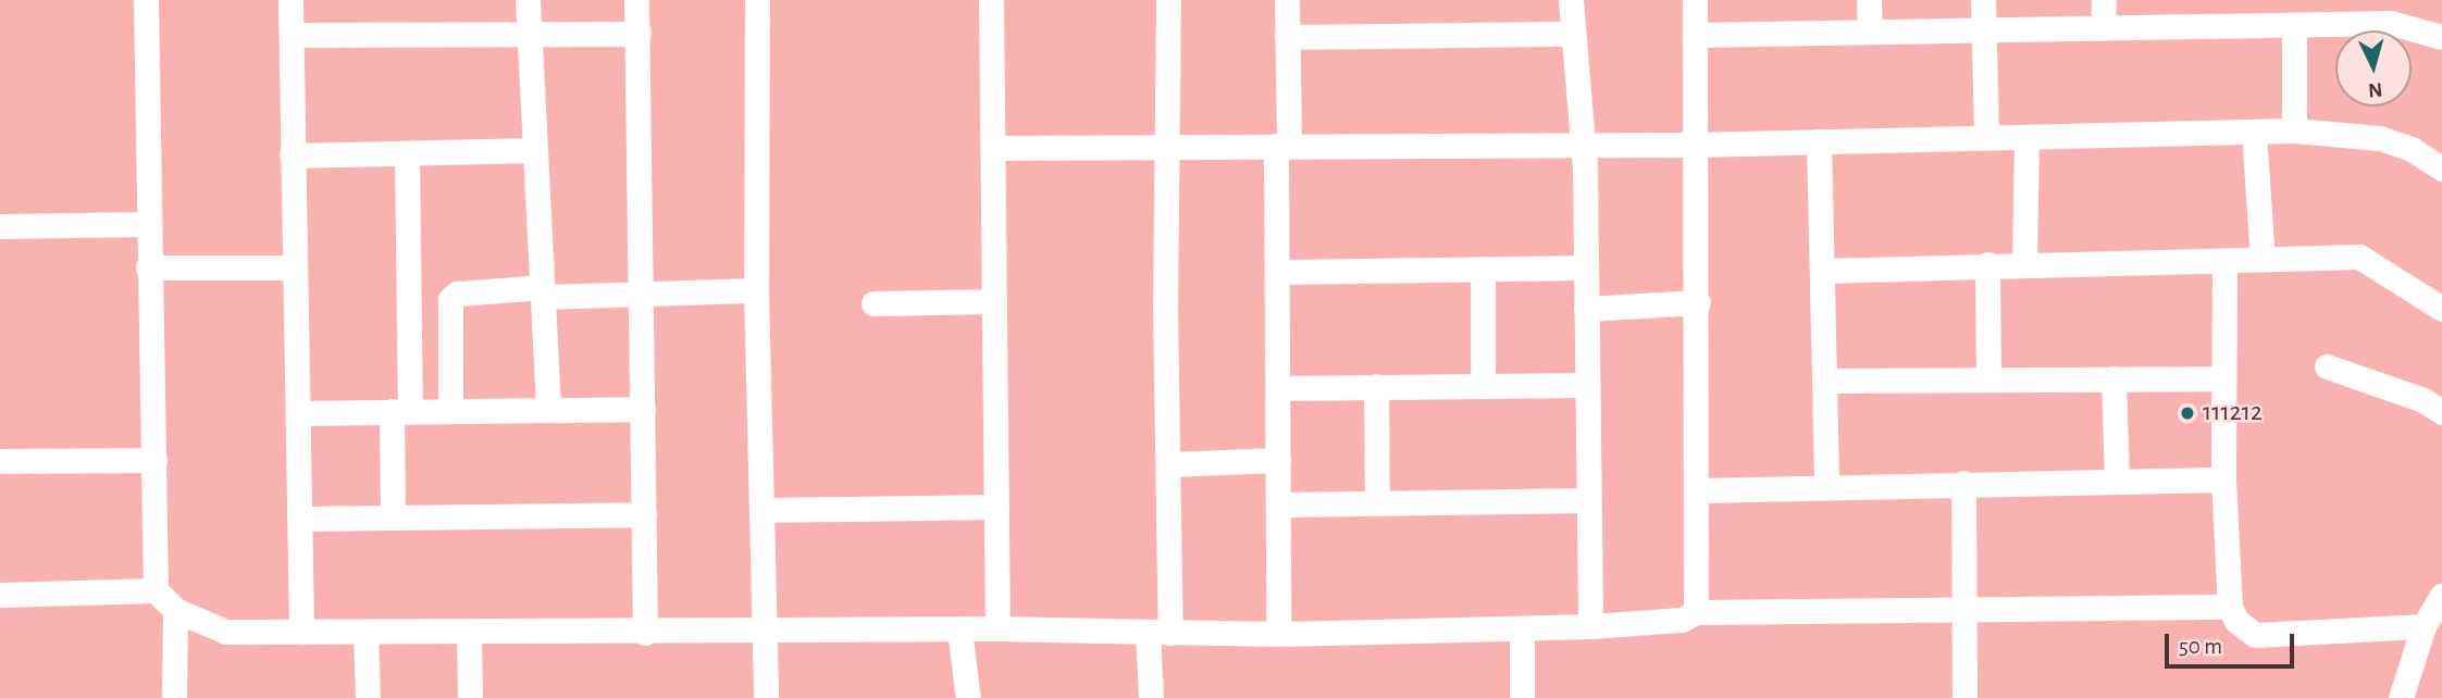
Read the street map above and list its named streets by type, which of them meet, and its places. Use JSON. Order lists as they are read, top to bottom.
{
  "places": ["111212"],
  "scale_bar": "50 m",
  "north": "bottom"
}
